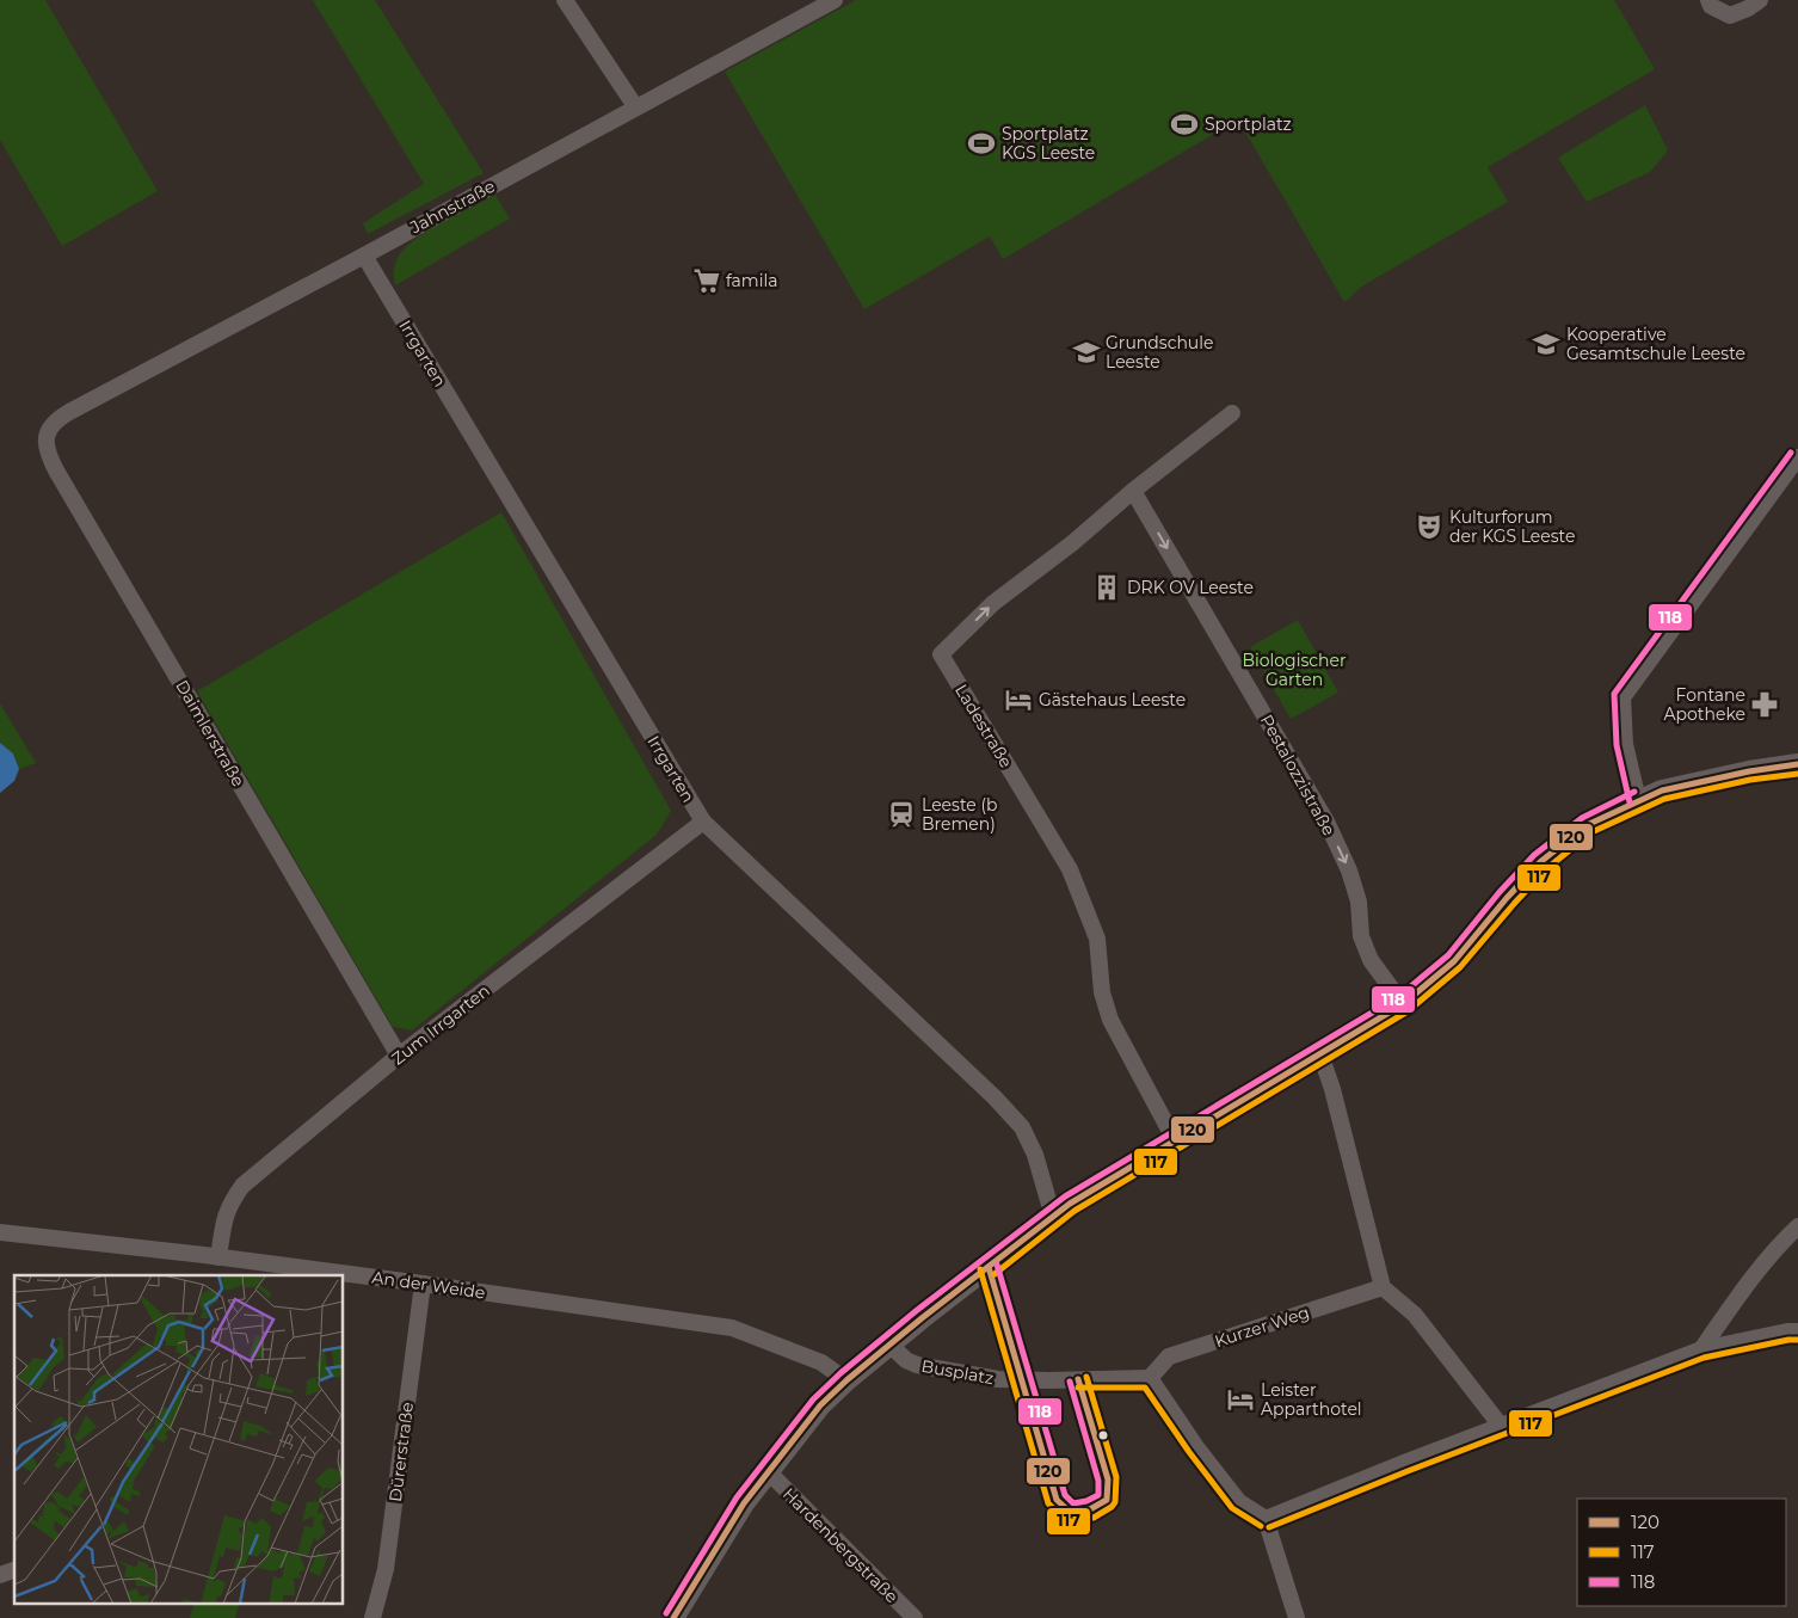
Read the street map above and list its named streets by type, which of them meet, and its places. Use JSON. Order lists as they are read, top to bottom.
{
  "streets": {
    "street": [
      "Jahnstraße",
      "Irrgarten",
      "Ladestraße",
      "Daimlerstraße",
      "Pestalozzistraße",
      "Zum Irrgarten",
      "An der Weide",
      "Kurzer Weg",
      "Busplatz",
      "Dürerstraße",
      "Hardenbergstraße"
    ]
  },
  "crossings": [
    ["Jahnstraße", "Irrgarten"],
    ["Jahnstraße", "Daimlerstraße"],
    ["Irrgarten", "Zum Irrgarten"],
    ["Ladestraße", "Pestalozzistraße"],
    ["Daimlerstraße", "Zum Irrgarten"],
    ["Zum Irrgarten", "An der Weide"],
    ["An der Weide", "Dürerstraße"]
  ],
  "one_way": ["Ladestraße", "Pestalozzistraße"],
  "parks": ["Biologischer Garten"],
  "places": {
    "sports": ["Sportplatz", "Sportplatz KGS Leeste"],
    "supermarket": ["famila"],
    "school or university": ["Kooperative Gesamtschule Leeste", "Grundschule Leeste"],
    "theatre": ["Kulturforum der KGS Leeste"],
    "building": ["DRK OV Leeste"],
    "hotel": ["Gästehaus Leeste", "Leister Apparthotel"],
    "pharmacy": ["Fontane Apotheke"],
    "station": ["Leeste (b Bremen)"]
  },
  "lines": ["transit line 118", "transit line 120", "transit line 117"],
  "legend": ["120", "117", "118"]
}
